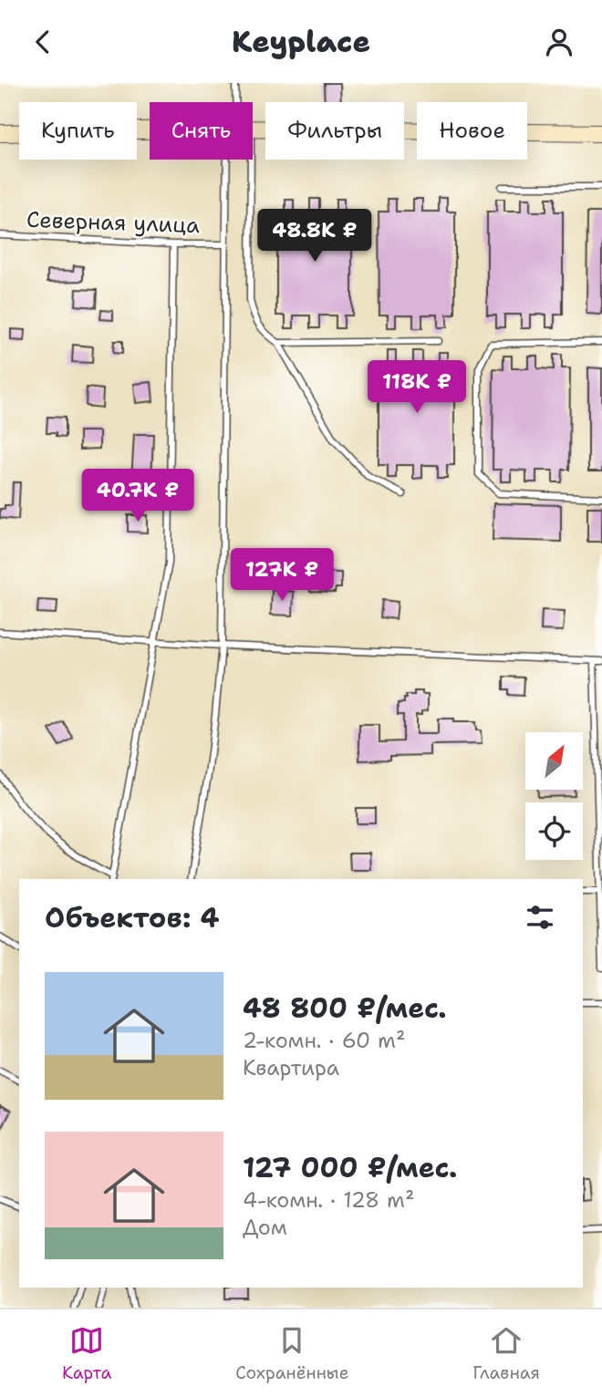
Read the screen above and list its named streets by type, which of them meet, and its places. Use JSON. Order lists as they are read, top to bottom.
{
  "streets": {
    "lane": ["Северная улица"]
  },
  "north": "top right",
  "page": {
    "header": "Keyplace",
    "chip": [
      "Купить",
      "Снять",
      "Фильтры",
      "Новое"
    ],
    "price": [
      "48.8K ₽",
      "118K ₽",
      "40.7K ₽",
      "127K ₽"
    ],
    "heading": "Объектов: 4",
    "list": [
      {
        "name": "48 800 ₽/мес.",
        "note": "2-комн. · 60 m² · Квартира"
      },
      {
        "name": "127 000 ₽/мес.",
        "note": "4-комн. · 128 m² · Дом"
      }
    ],
    "tabs": ["Карта", "Сохранённые", "Главная"]
  }
}
